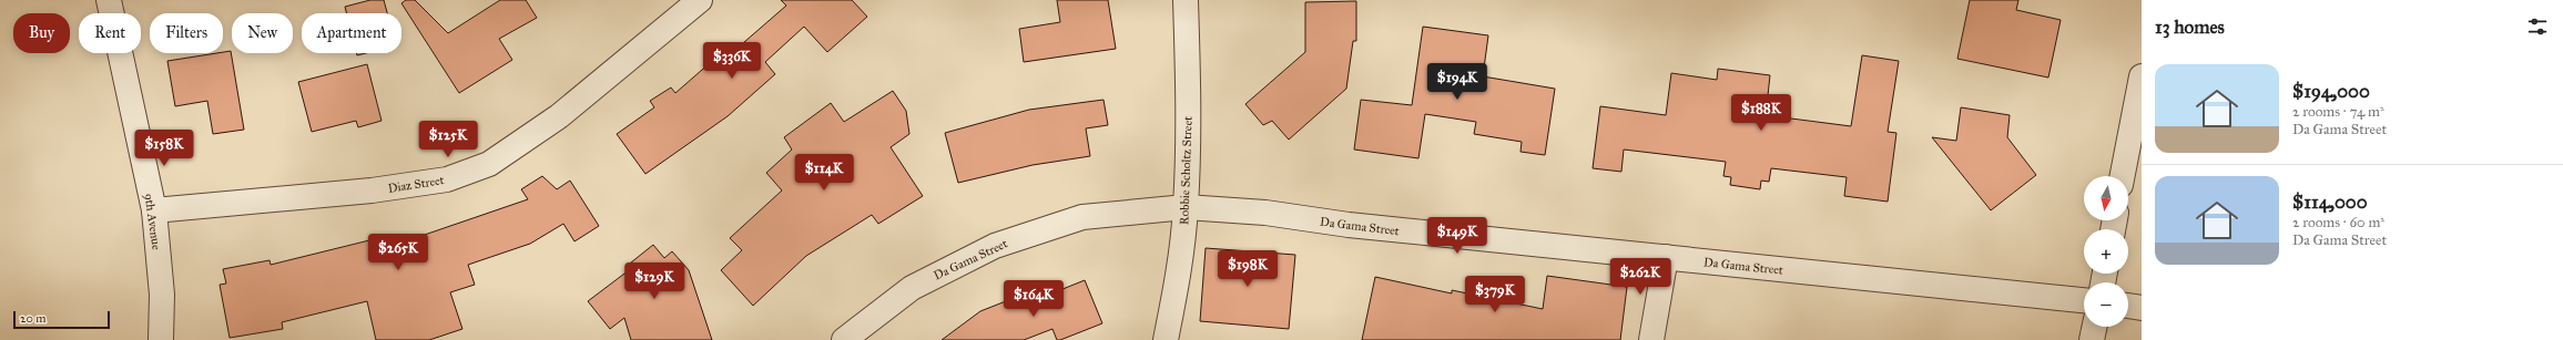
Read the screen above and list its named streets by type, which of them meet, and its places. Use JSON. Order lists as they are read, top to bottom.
{
  "streets": {
    "street": [
      "Robbie Scholtz Street",
      "Diaz Street",
      "9th Avenue",
      "Da Gama Street"
    ]
  },
  "crossings": [
    ["Robbie Scholtz Street", "Da Gama Street"],
    ["Diaz Street", "9th Avenue"]
  ],
  "scale_bar": "20 m",
  "north": "bottom",
  "page": {
    "heading": "13 homes",
    "chip": [
      "Buy",
      "Rent",
      "Filters",
      "New",
      "Apartment"
    ],
    "price": [
      "$336K",
      "$194K",
      "$188K",
      "$125K",
      "$158K",
      "$114K",
      "$149K",
      "$265K",
      "$198K",
      "$262K",
      "$129K",
      "$379K",
      "$164K"
    ],
    "list": [
      {
        "name": "$194,000",
        "note": "2 rooms · 74 m² · Da Gama Street"
      },
      {
        "name": "$114,000",
        "note": "2 rooms · 60 m² · Da Gama Street"
      }
    ],
    "map_buttons": ["+", "−"],
    "scale": "20 m"
  }
}
